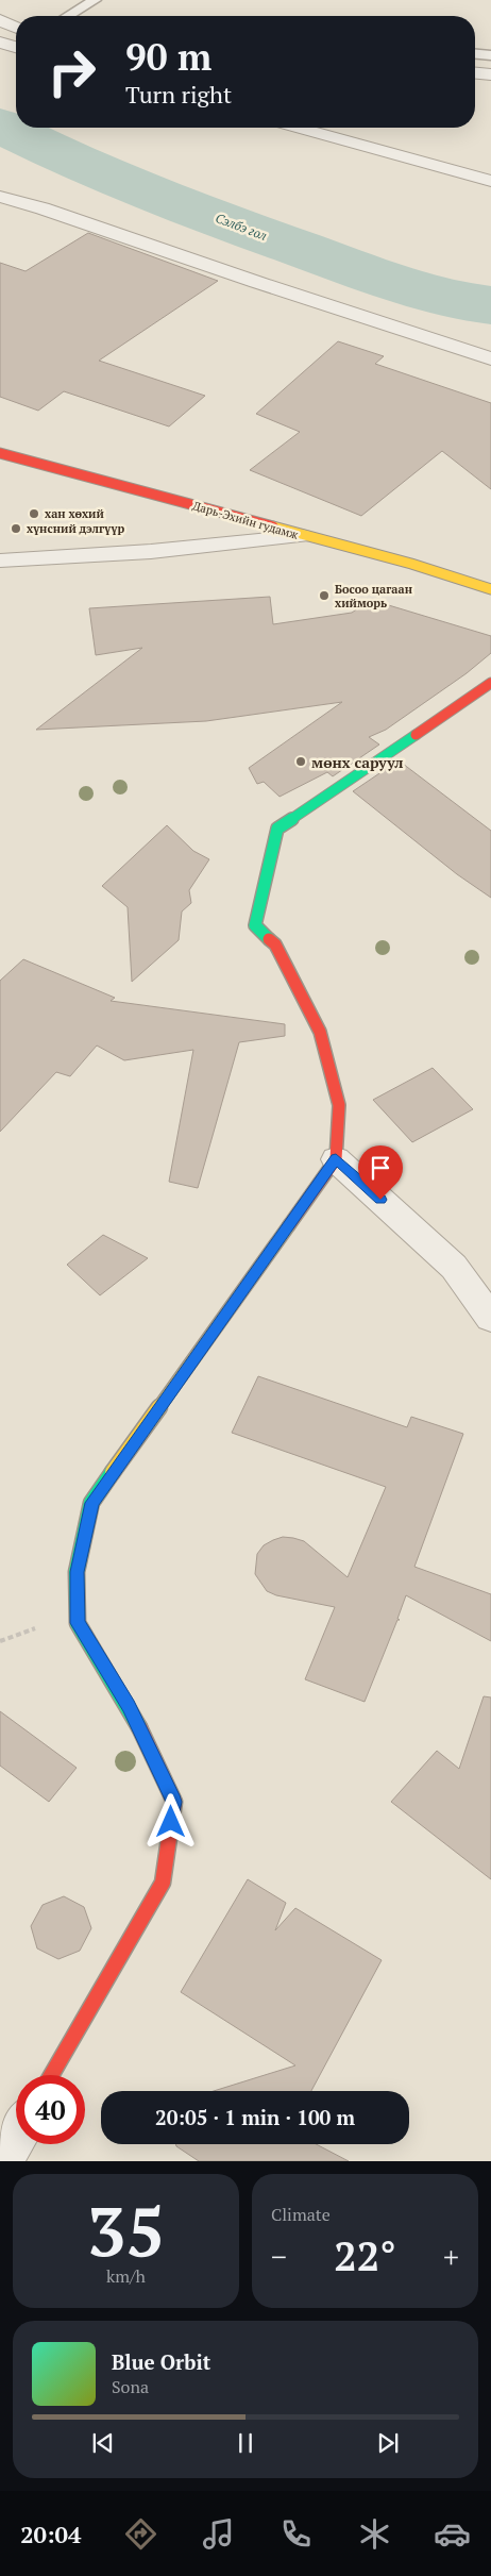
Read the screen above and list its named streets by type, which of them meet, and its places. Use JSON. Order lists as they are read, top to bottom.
{
  "streets": {
    "street": ["Дарь-Эхийн гудамж"]
  },
  "water": ["Сэлбэ гол"],
  "places": [
    "хан хөхий",
    "хүнсний дэлгүүр",
    "Босоо цагаан хийморь",
    "мөнх саруул"
  ],
  "page": {
    "turn": ["90 m", "Turn right"],
    "limit": "40",
    "trip": "20:05 · 1 min · 100 m",
    "tile": [
      ["35", "km/h"],
      "Climate"
    ],
    "heat": ["−", "22°", "+"],
    "song": ["Blue Orbit", "Sona"],
    "tabs": "20:04"
  }
}
